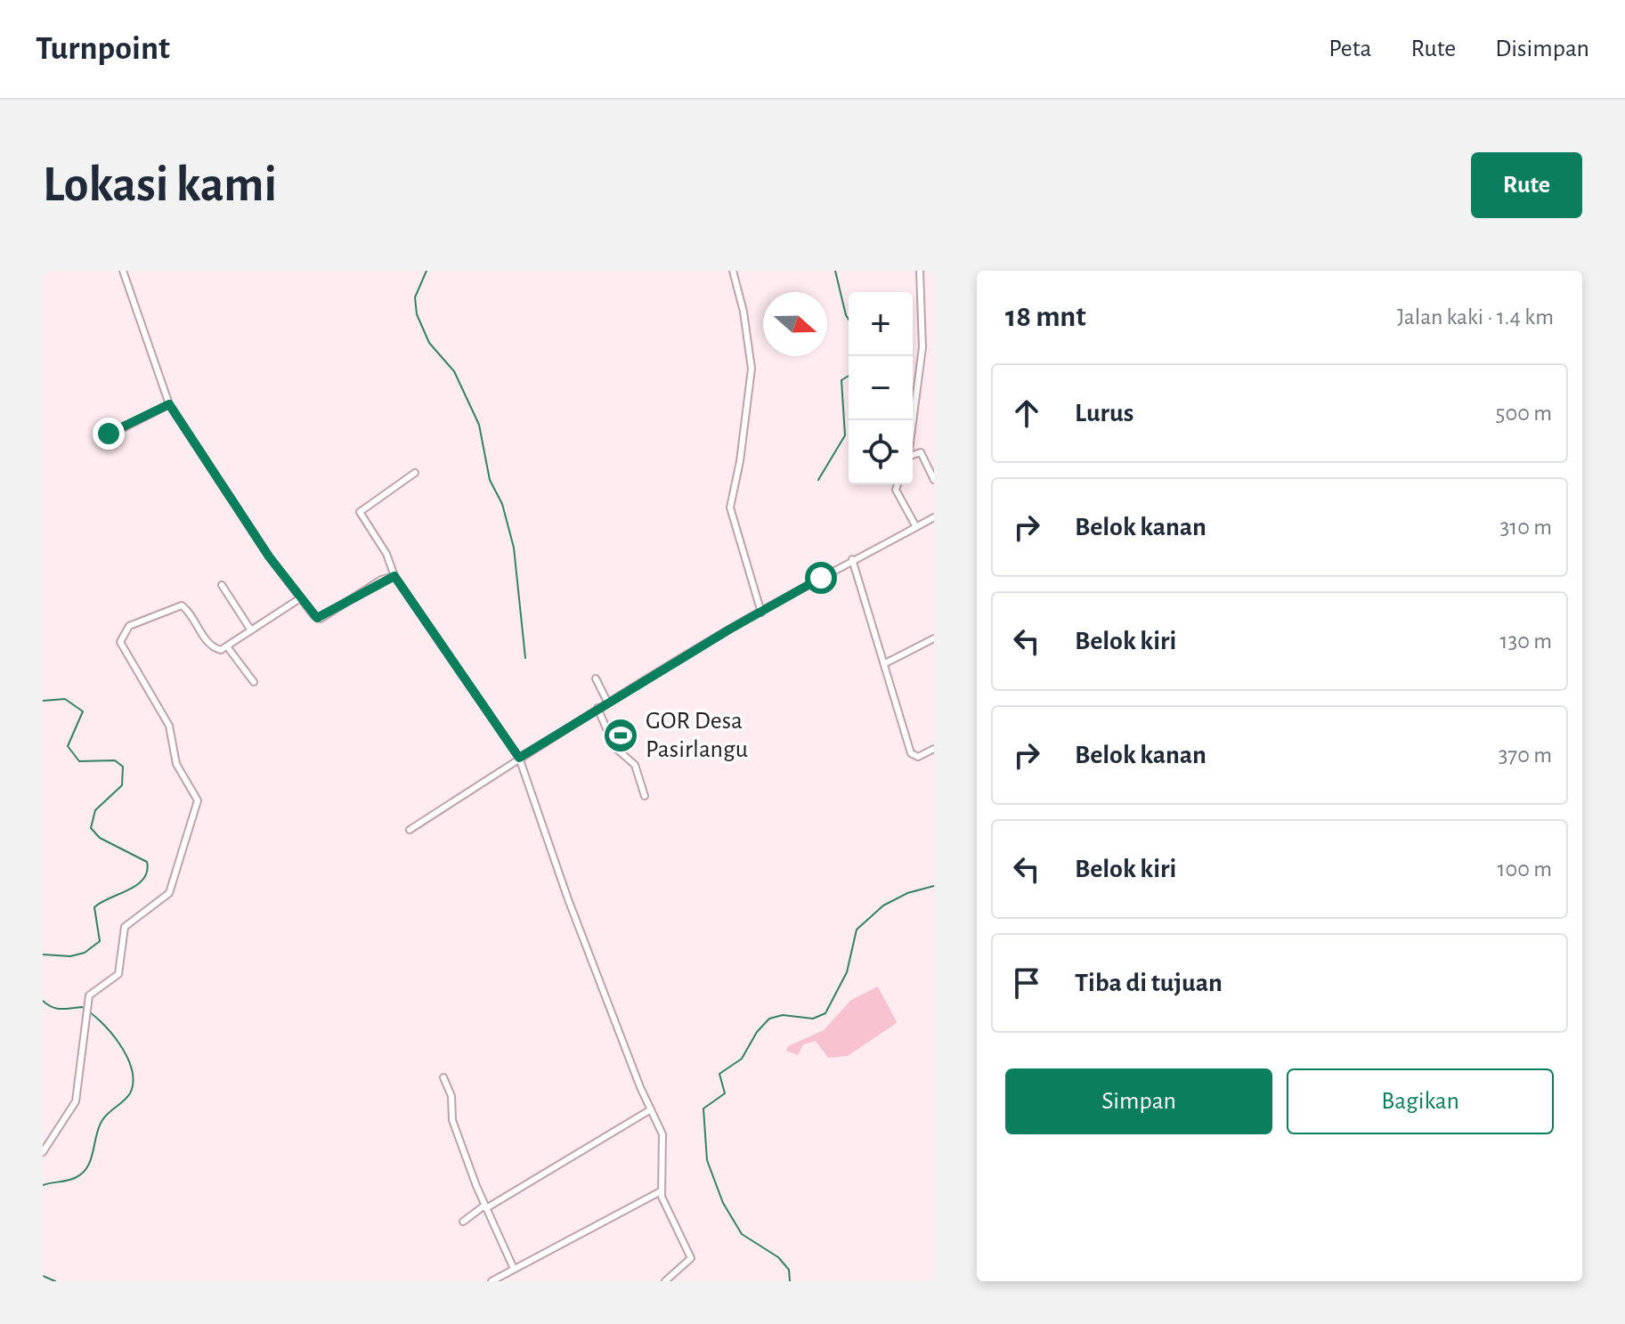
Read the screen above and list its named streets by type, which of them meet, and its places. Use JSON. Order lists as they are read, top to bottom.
{
  "places": {
    "sports": ["GOR Desa Pasirlangu"]
  },
  "north": "right",
  "page": {
    "header": "Turnpoint",
    "nav": ["Peta", "Rute", "Disimpan"],
    "buttons": [
      "Rute",
      ["Simpan", "Bagikan"]
    ],
    "title": "Lokasi kami",
    "heading": ["18 mnt", "Jalan kaki · 1.4 km"],
    "map_buttons": ["+", "−"],
    "list": [
      ["Lurus", "500 m"],
      ["Belok kanan", "310 m"],
      ["Belok kiri", "130 m"],
      ["Belok kanan", "370 m"],
      ["Belok kiri", "100 m"],
      "Tiba di tujuan"
    ]
  }
}
